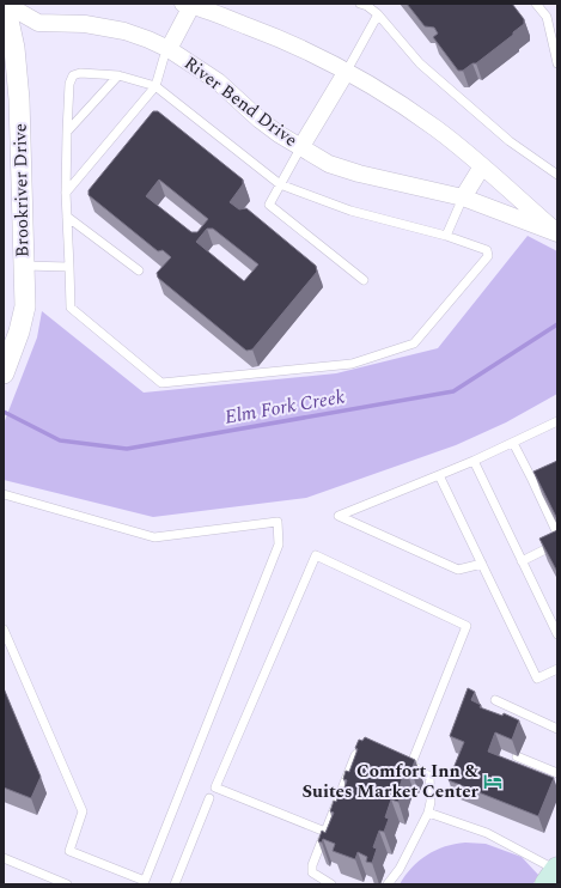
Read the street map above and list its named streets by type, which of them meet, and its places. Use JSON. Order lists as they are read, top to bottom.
{
  "streets": {
    "street": ["River Bend Drive", "Brookriver Drive"]
  },
  "crossings": [
    ["River Bend Drive", "Brookriver Drive"]
  ],
  "water": ["Elm Fork Creek"],
  "places": {
    "hotel": ["Comfort Inn & Suites Market Center"]
  }
}
